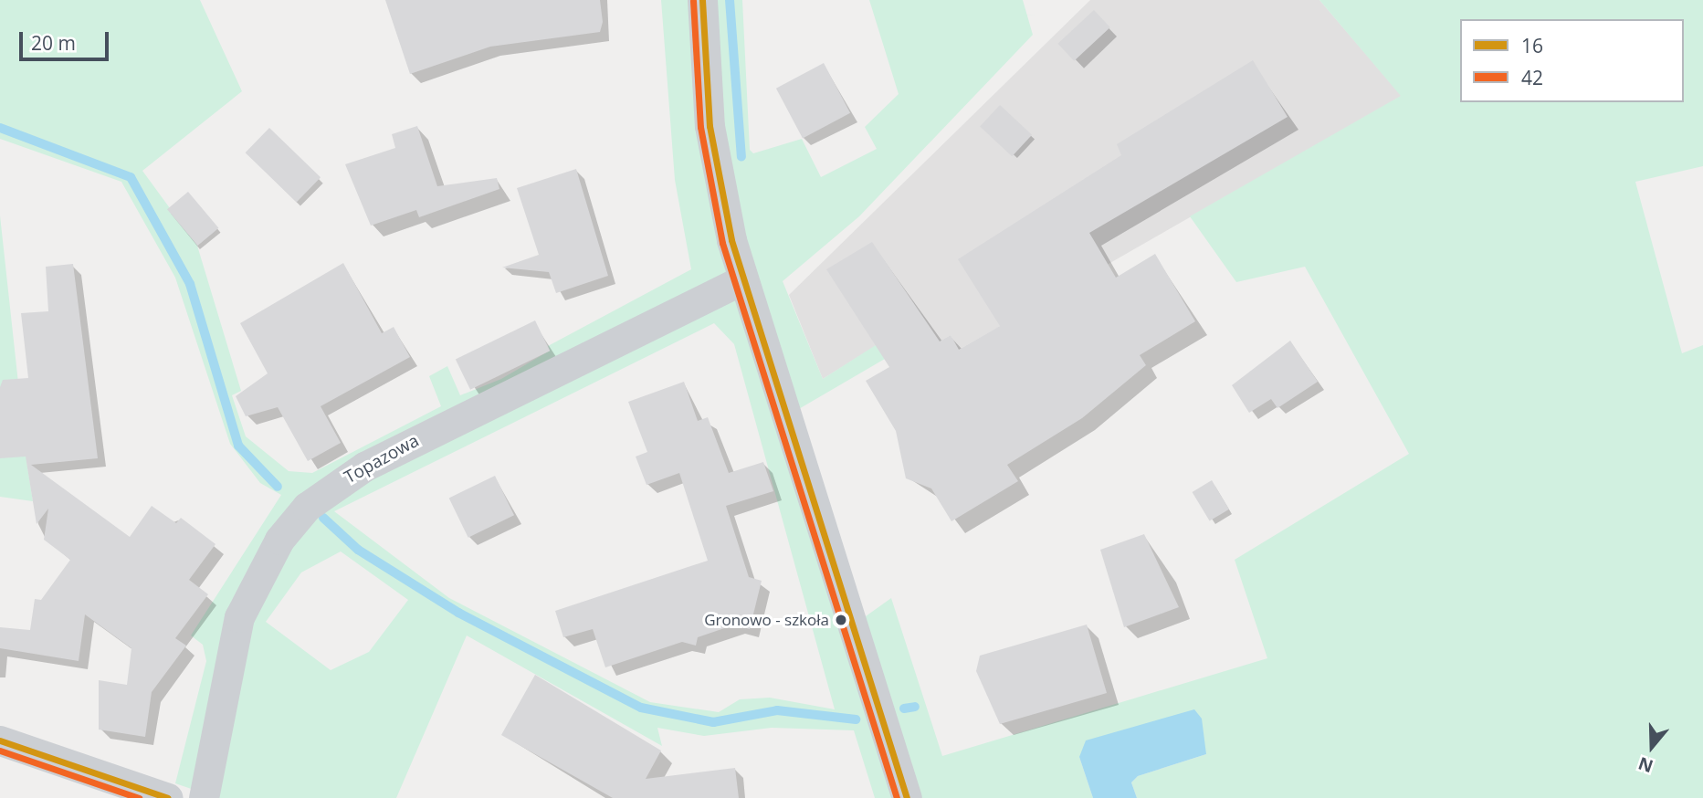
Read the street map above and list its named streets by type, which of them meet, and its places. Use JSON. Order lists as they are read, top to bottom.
{
  "streets": {
    "street": ["Topazowa"]
  },
  "places": ["Gronowo - szkoła"],
  "lines": ["transit line 16", "transit line 42"],
  "legend": ["16", "42"],
  "scale_bar": "20 m",
  "north": "bottom"
}
